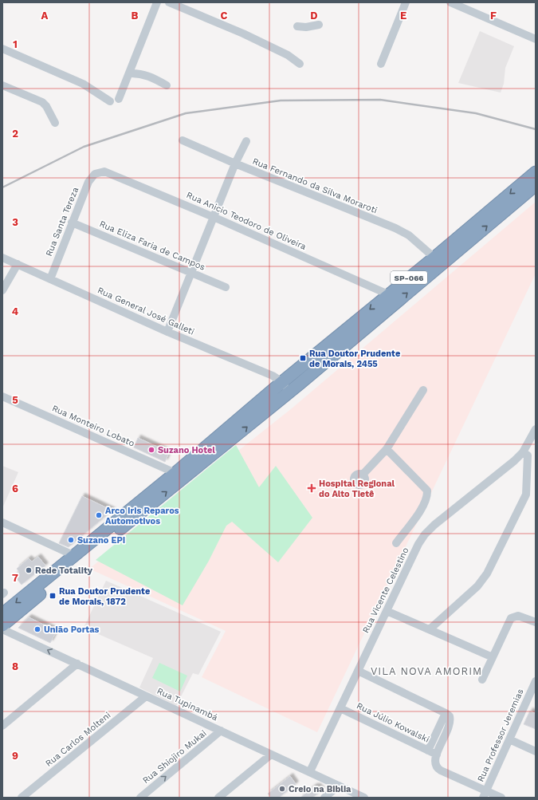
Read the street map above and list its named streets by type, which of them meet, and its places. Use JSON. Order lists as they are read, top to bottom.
{
  "streets": {
    "highway": ["SP-066"],
    "street": [
      "Rua Fernando da Silva Moraroti",
      "Rua Anicio Teodoro de Oliveira",
      "Rua Santa Tereza",
      "Rua Eliza Faria de Campos",
      "Rua General José Galleti",
      "Rua Monteiro Lobato",
      "Rua Vicente Celestino",
      "Rua Tupinambá",
      "Rua Júlio Kowalski",
      "Rua Professor Jeremias",
      "Rua Carlos Molteni",
      "Rua Shiojiro Mukai"
    ]
  },
  "crossings": [
    ["Rua Fernando da Silva Moraroti", "SP-066"],
    ["Rua Anicio Teodoro de Oliveira", "Rua Santa Tereza"],
    ["Rua Anicio Teodoro de Oliveira", "SP-066"],
    ["Rua Santa Tereza", "Rua Eliza Faria de Campos"],
    ["Rua Santa Tereza", "Rua General José Galleti"],
    ["SP-066", "Rua General José Galleti"],
    ["SP-066", "Rua Monteiro Lobato"],
    ["Rua Vicente Celestino", "Rua Tupinambá"],
    ["Rua Vicente Celestino", "Rua Júlio Kowalski"],
    ["Rua Tupinambá", "Rua Carlos Molteni"],
    ["Rua Tupinambá", "Rua Shiojiro Mukai"]
  ],
  "districts": ["VILA NOVA AMORIM"],
  "places": {
    "transit": ["Rua Doutor Prudente de Morais, 2455", "Rua Doutor Prudente de Morais, 1872"],
    "other": [
      "Suzano Hotel",
      "Arco Iris Reparos Automotivos",
      "Suzano EPI",
      "Rede Totality",
      "União Portas",
      "Creio na Biblia"
    ],
    "health": ["Hospital Regional do Alto Tietê"]
  },
  "grid": {
    "columns": [
      "A",
      "B",
      "C",
      "D",
      "E",
      "F"
    ],
    "rows": [
      "1",
      "2",
      "3",
      "4",
      "5",
      "6",
      "7",
      "8",
      "9"
    ]
  }
}
